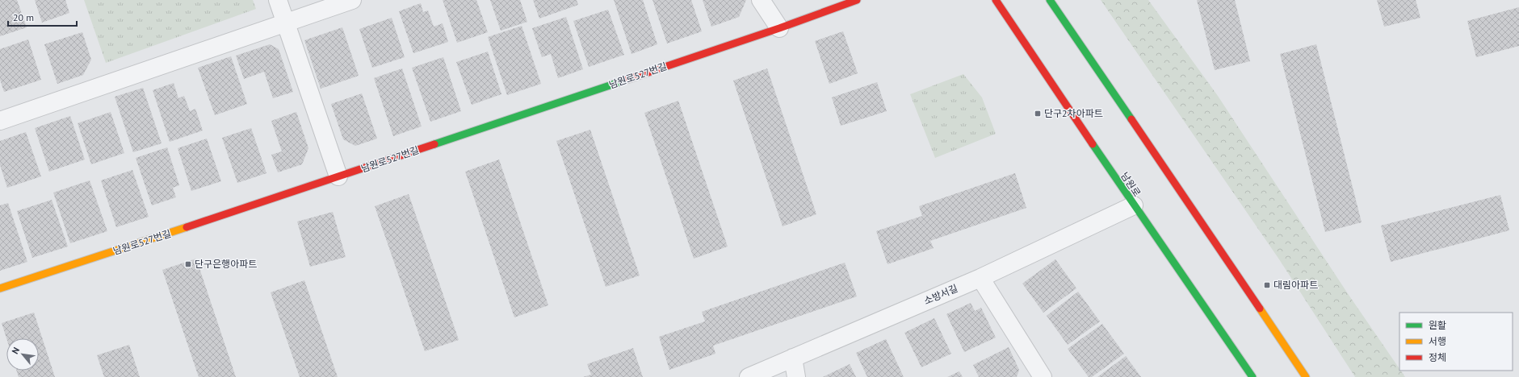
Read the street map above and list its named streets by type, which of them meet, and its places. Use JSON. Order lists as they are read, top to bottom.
{
  "streets": {
    "street": ["남원로527번길", "남원로", "소방서길"]
  },
  "crossings": [
    ["남원로", "소방서길"]
  ],
  "places": {
    "transit": ["단구2차아파트", "단구은행아파트", "대림아파트"]
  },
  "legend": ["원활", "서행", "정체"],
  "scale_bar": "20 m",
  "north": "top left"
}
